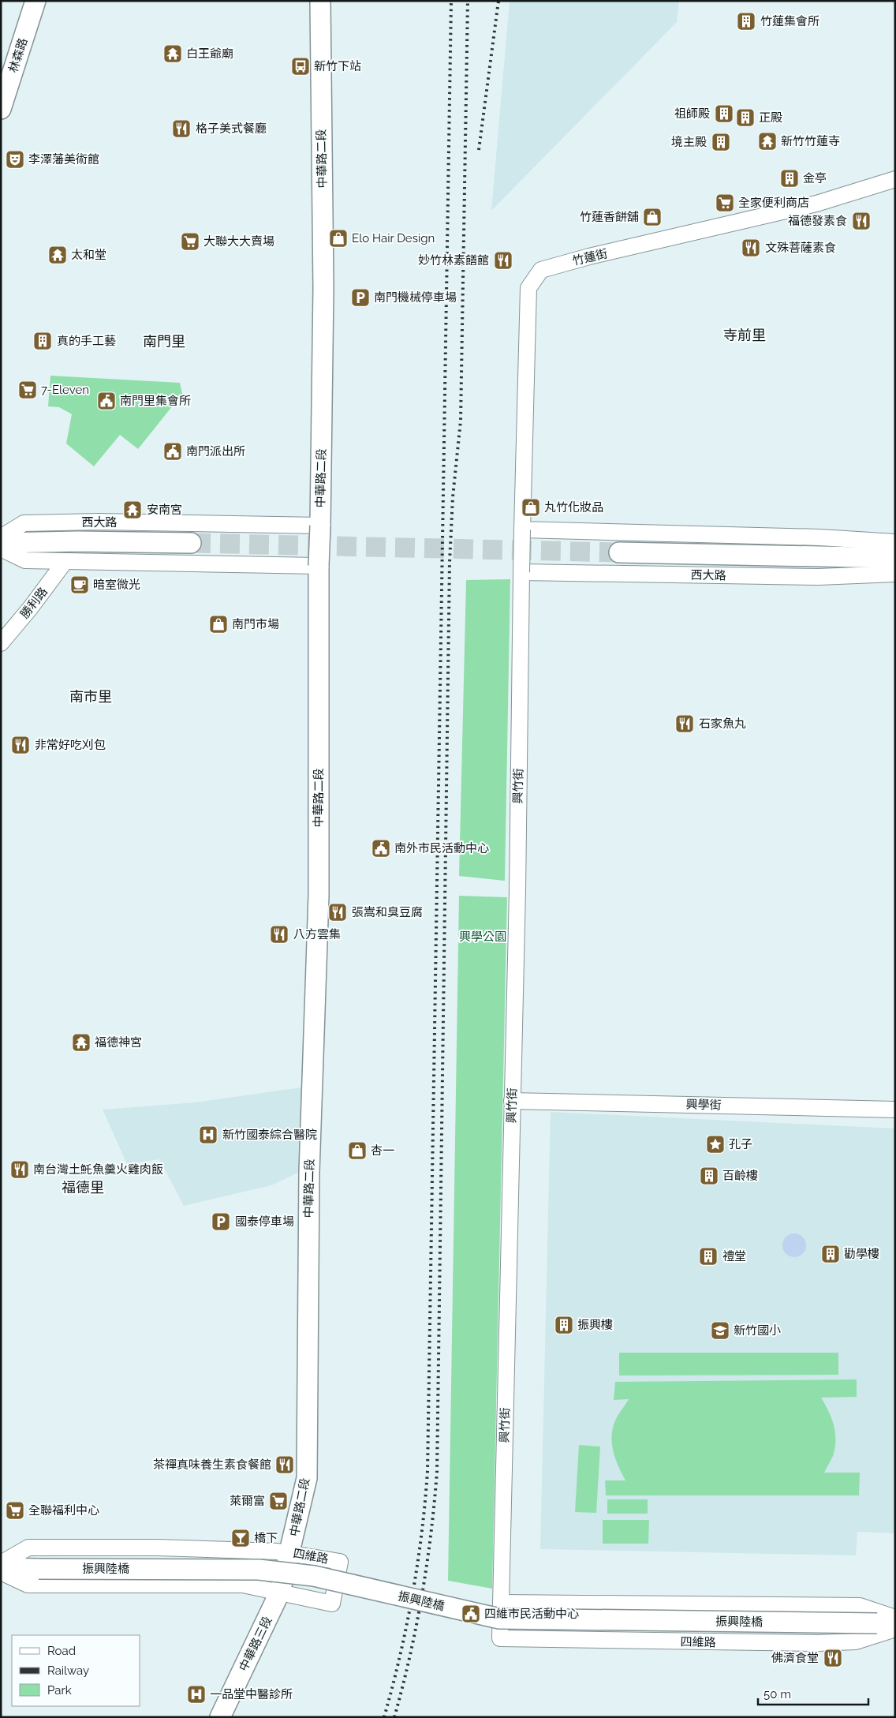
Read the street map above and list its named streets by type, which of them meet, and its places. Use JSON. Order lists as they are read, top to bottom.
{
  "streets": {
    "street": [
      "林森路",
      "中華路二段",
      "竹蓮街",
      "西大路",
      "勝利路",
      "興竹街",
      "興學街",
      "四維路",
      "振興陸橋",
      "中華路三段"
    ]
  },
  "crossings": [
    ["中華路二段", "西大路"],
    ["中華路二段", "四維路"],
    ["中華路二段", "中華路三段"],
    ["竹蓮街", "西大路"],
    ["竹蓮街", "興竹街"],
    ["西大路", "興竹街"],
    ["興竹街", "興學街"],
    ["興竹街", "四維路"],
    ["四維路", "振興陸橋"],
    ["四維路", "中華路三段"]
  ],
  "districts": [
    "寺前里",
    "南門里",
    "南市里",
    "福德里"
  ],
  "parks": ["興學公園"],
  "places": {
    "building": [
      "竹蓮集會所",
      "祖師殿",
      "正殿",
      "境主殿",
      "金亭",
      "真的手工藝",
      "百齡樓",
      "勸學樓",
      "禮堂",
      "振興樓"
    ],
    "temple": [
      "白王爺廟",
      "新竹竹蓮寺",
      "太和堂",
      "安南宮",
      "福德神宮"
    ],
    "bus stop": ["新竹下站"],
    "restaurant": [
      "格子美式餐廳",
      "福德發素食",
      "文殊菩薩素食",
      "妙竹林素饍館",
      "石家魚丸",
      "非常好吃刈包",
      "張嵩和臭豆腐",
      "八方雲集",
      "南台灣土魠魚羹火雞肉飯",
      "茶禪真味養生素食餐館",
      "佛濟食堂"
    ],
    "theatre": ["李澤藩美術館"],
    "supermarket": [
      "全家便利商店",
      "大聯大大賣場",
      "7-Eleven",
      "萊爾富",
      "全聯福利中心"
    ],
    "shop": [
      "竹蓮香餅舖",
      "Elo Hair Design",
      "丸竹化妝品",
      "南門市場",
      "杏一"
    ],
    "parking": ["南門機械停車場", "國泰停車場"],
    "public building": [
      "南門里集會所",
      "南門派出所",
      "南外市民活動中心",
      "四維市民活動中心"
    ],
    "cafe": ["暗室微光"],
    "hospital": ["新竹國泰綜合醫院", "一品堂中醫診所"],
    "place": ["孔子"],
    "school or university": ["新竹國小"],
    "bar": ["橋下"]
  },
  "legend": ["Road", "Railway", "Park"],
  "scale_bar": "50 m"
}
